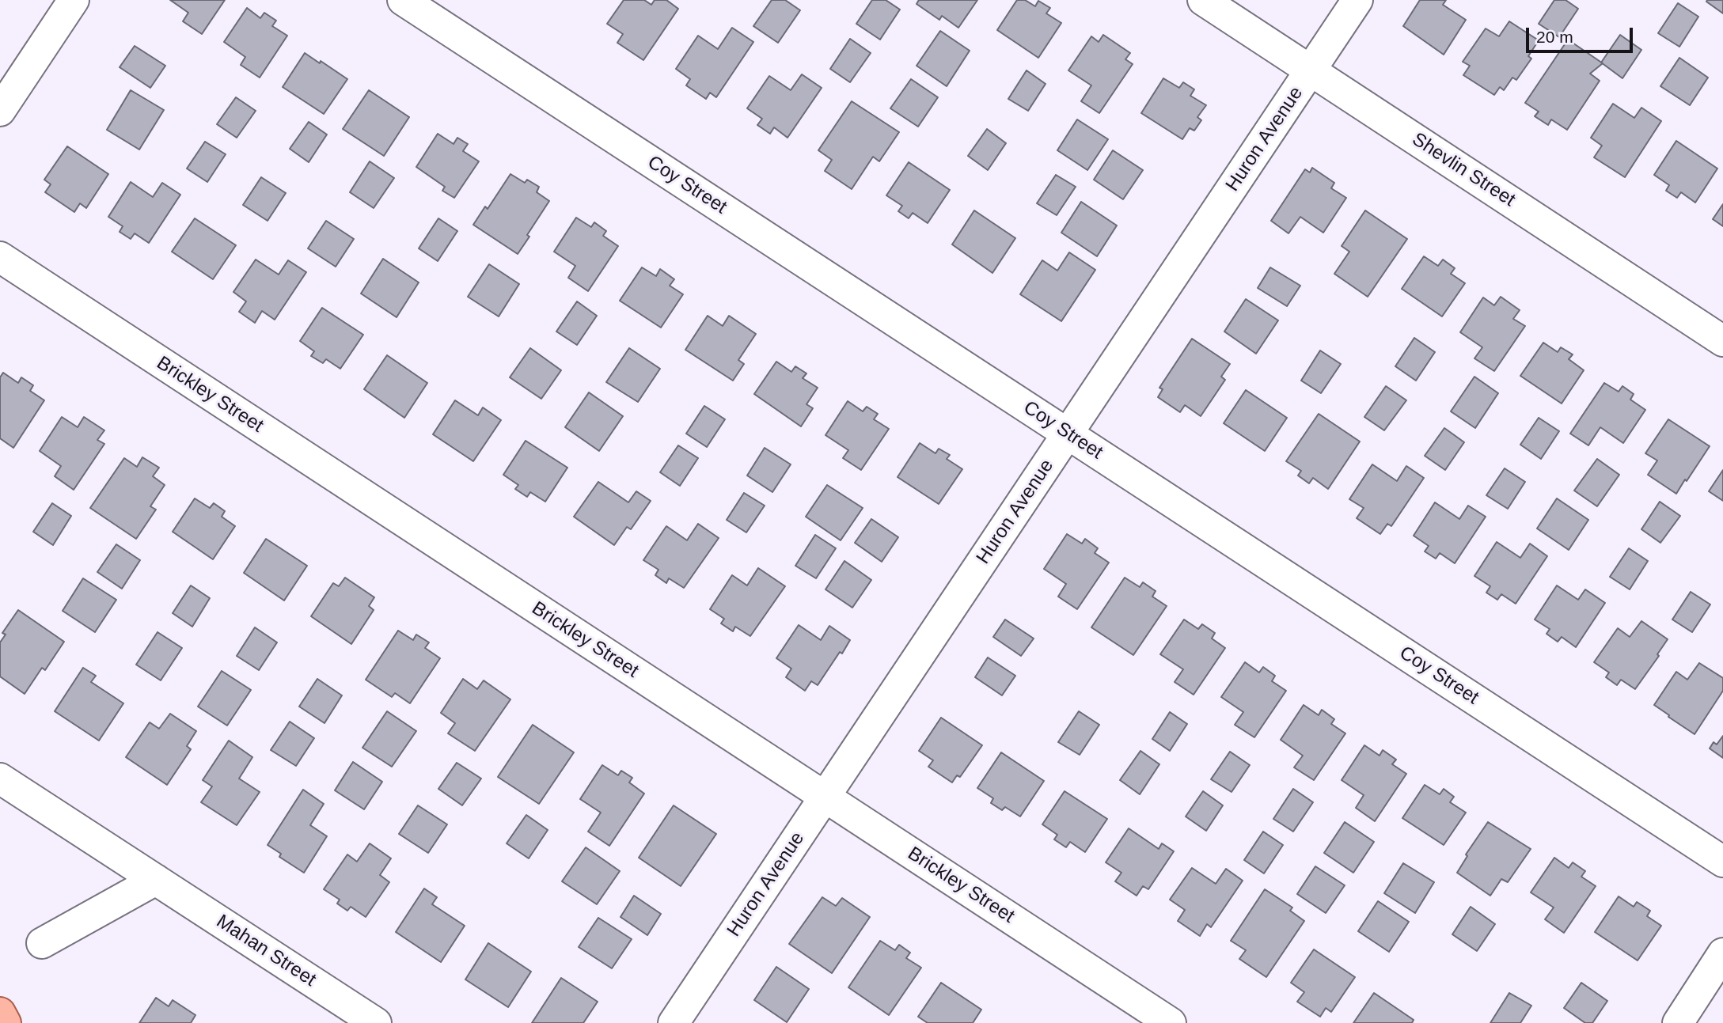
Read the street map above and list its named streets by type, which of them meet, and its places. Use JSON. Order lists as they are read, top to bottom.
{
  "streets": {
    "street": [
      "Huron Avenue",
      "Shevlin Street",
      "Coy Street",
      "Brickley Street",
      "Mahan Street"
    ]
  },
  "crossings": [
    ["Huron Avenue", "Shevlin Street"],
    ["Huron Avenue", "Coy Street"],
    ["Huron Avenue", "Brickley Street"]
  ],
  "scale_bar": "20 m"
}
